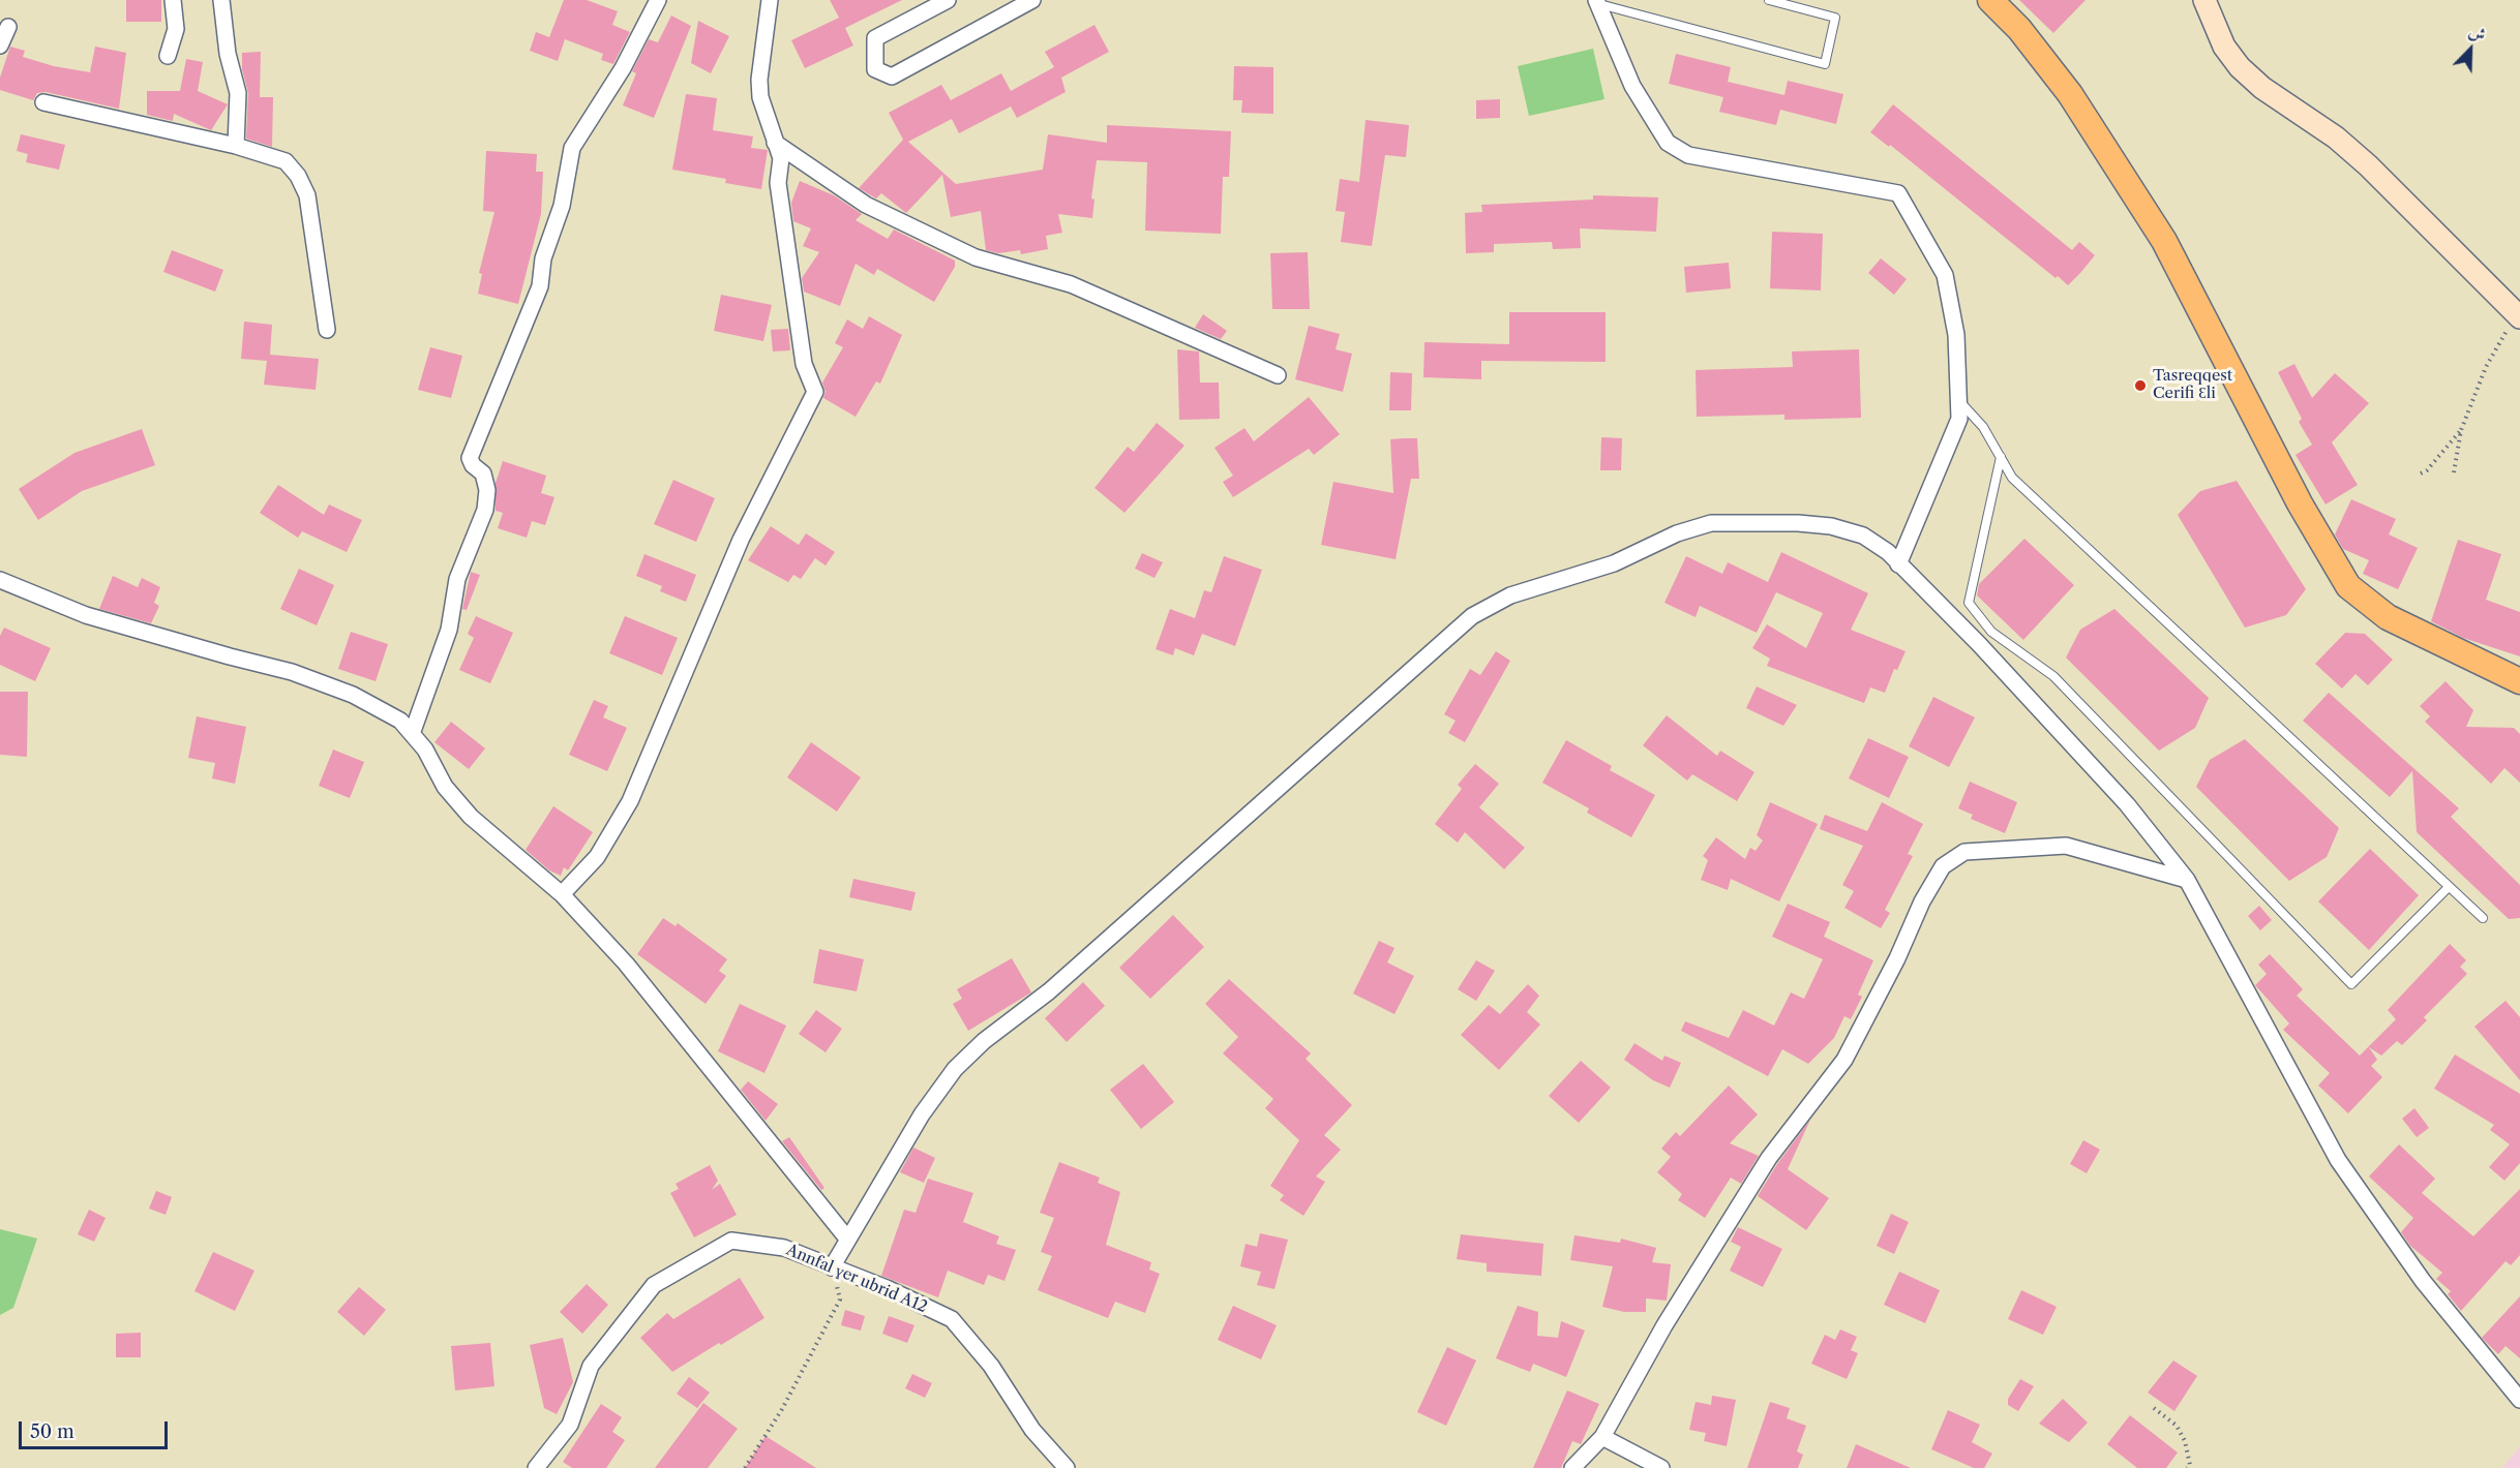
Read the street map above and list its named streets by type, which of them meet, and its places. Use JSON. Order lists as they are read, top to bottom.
{
  "streets": {
    "street": ["Annfal ɣer ubrid A12"]
  },
  "places": ["Tasreqqest Cerifi Ɛli"],
  "scale_bar": "50 m",
  "north": "top right"
}
